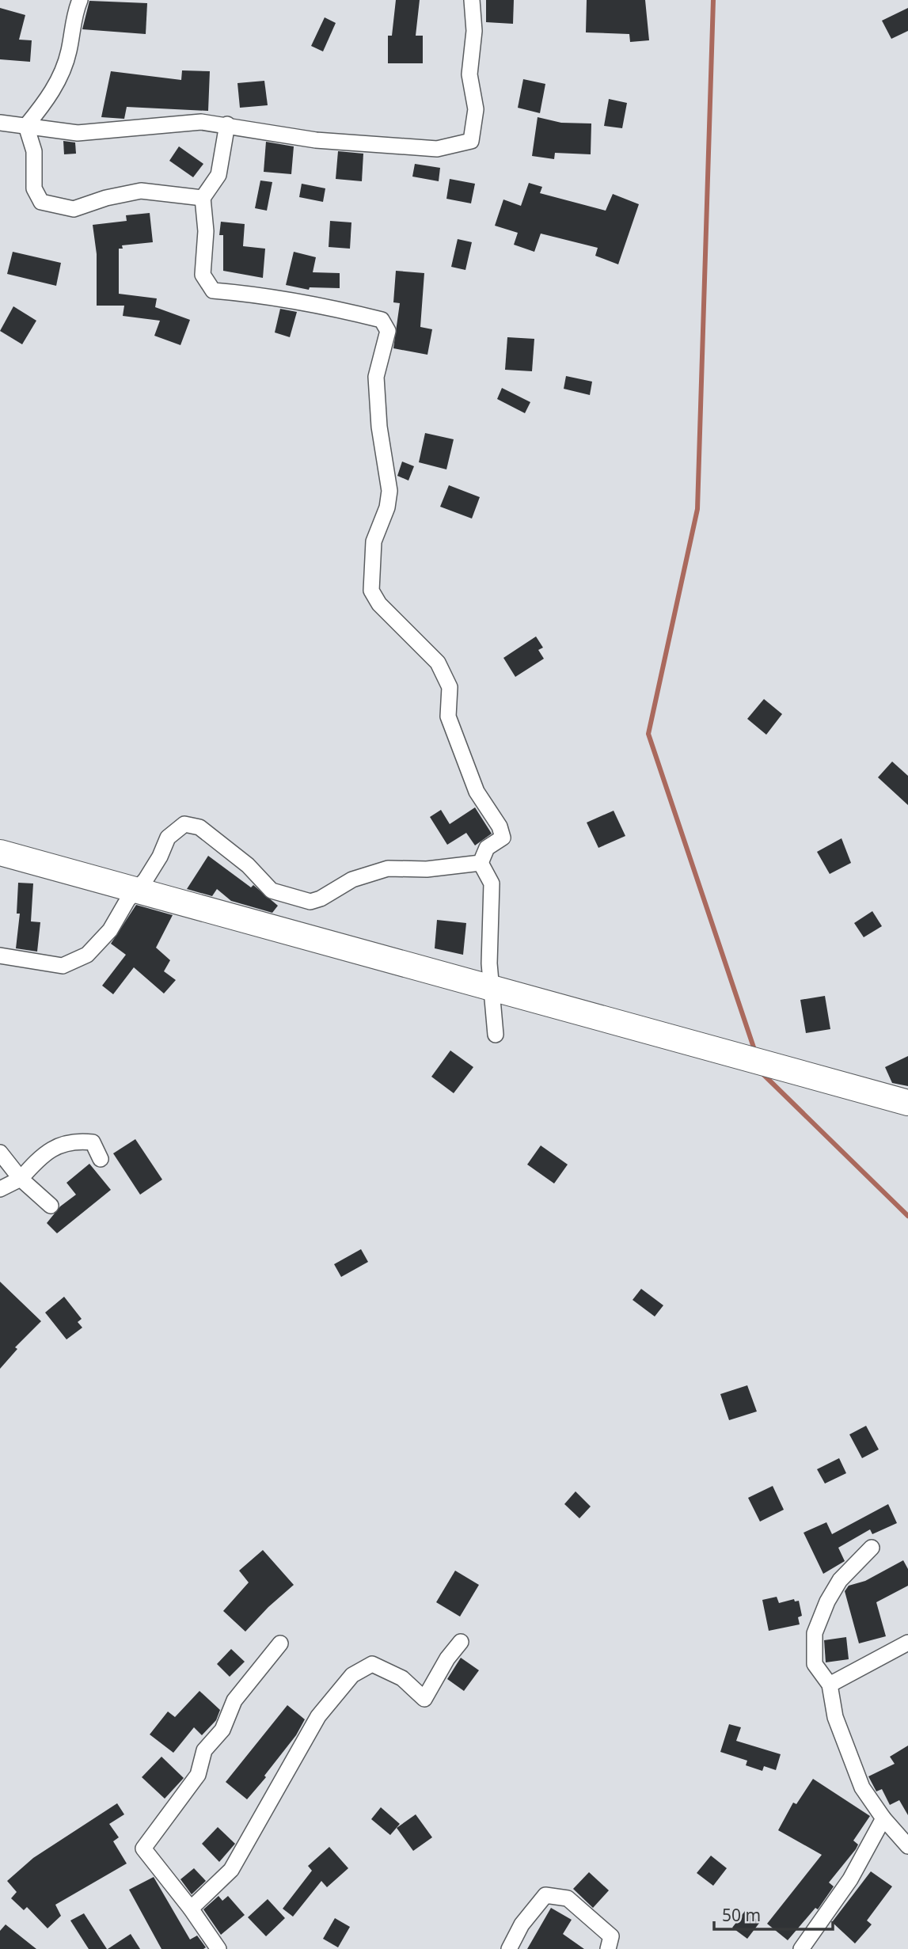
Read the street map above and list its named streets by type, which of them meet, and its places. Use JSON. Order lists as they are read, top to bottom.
{
  "scale_bar": "50 m"
}
